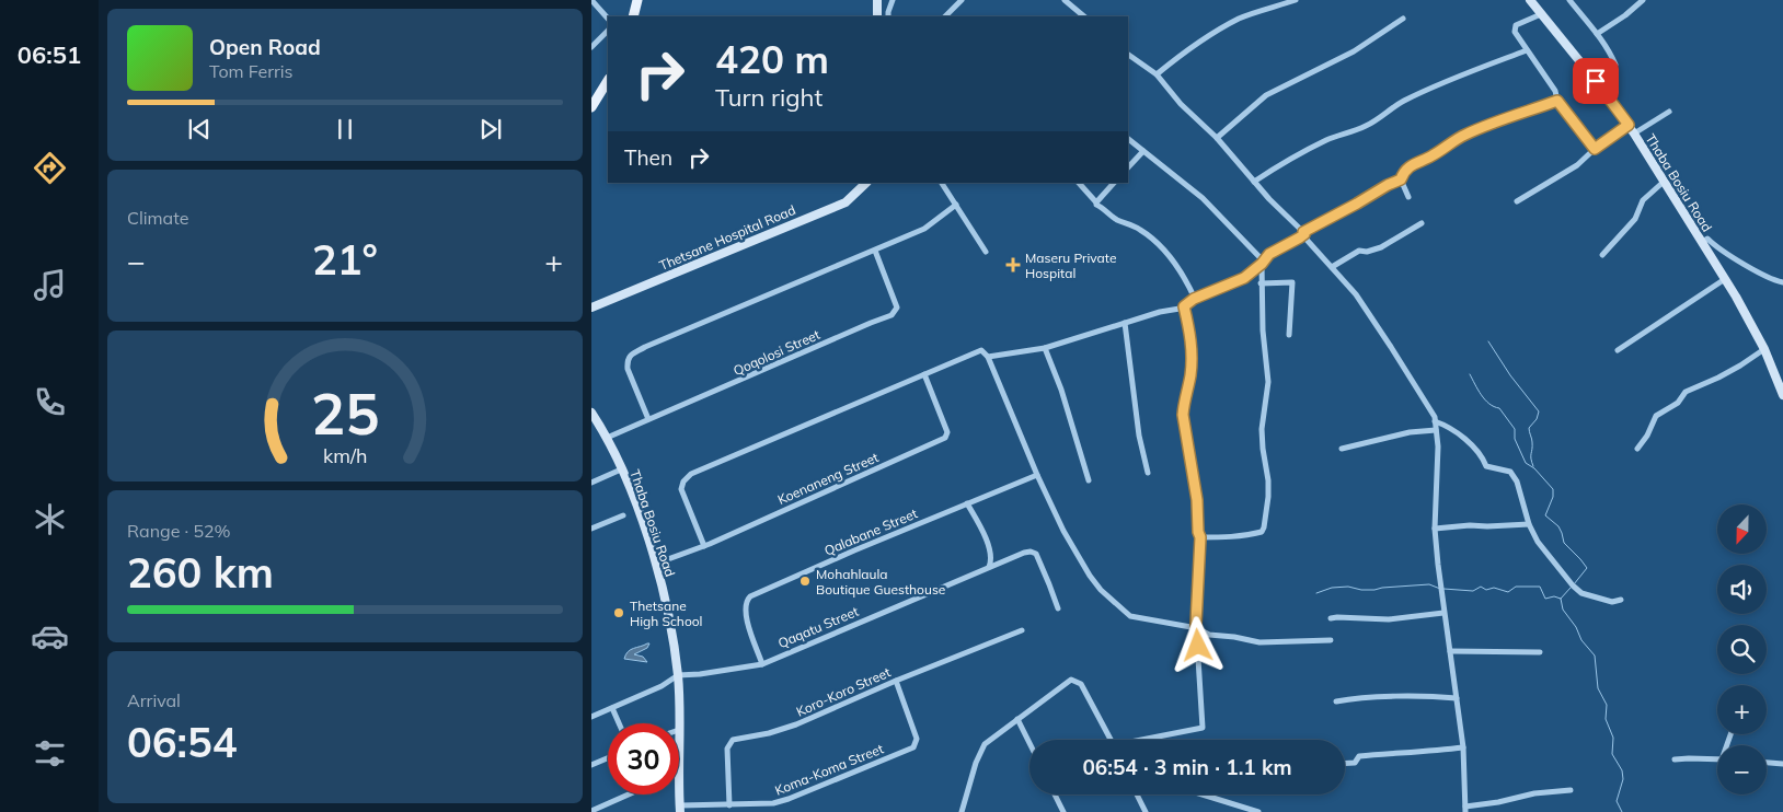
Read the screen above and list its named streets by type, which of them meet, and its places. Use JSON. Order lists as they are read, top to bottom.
{
  "streets": {
    "street": [
      "Thaba Bosiu Road",
      "Thetsane Hospital Road",
      "Qoqolosi Street",
      "Koenaneng Street",
      "Qalabane Street",
      "Qaqatu Street",
      "Koro-Koro Street",
      "Koma-Koma Street"
    ]
  },
  "crossings": [
    ["Thaba Bosiu Road", "Qoqolosi Street"],
    ["Thaba Bosiu Road", "Koenaneng Street"],
    ["Thaba Bosiu Road", "Qaqatu Street"],
    ["Thaba Bosiu Road", "Koma-Koma Street"],
    ["Qalabane Street", "Qaqatu Street"],
    ["Koro-Koro Street", "Koma-Koma Street"]
  ],
  "places": {
    "health": ["Maseru Private Hospital"],
    "other": ["Mohahlaula Boutique Guesthouse", "Thetsane High School"]
  },
  "north": "bottom",
  "page": {
    "tabs": "06:51",
    "turn": ["420 m", "Turn right"],
    "song": ["Open Road", "Tom Ferris"],
    "then": "Then",
    "tile": [
      "Climate",
      ["Range · 52%", "260 km"],
      ["Arrival", "06:54"]
    ],
    "heat": ["−", "21°", "+"],
    "map_buttons": ["+", "−"],
    "limit": "30",
    "trip": "06:54 · 3 min · 1.1 km",
    "gauge": ["25", "km/h"]
  }
}
